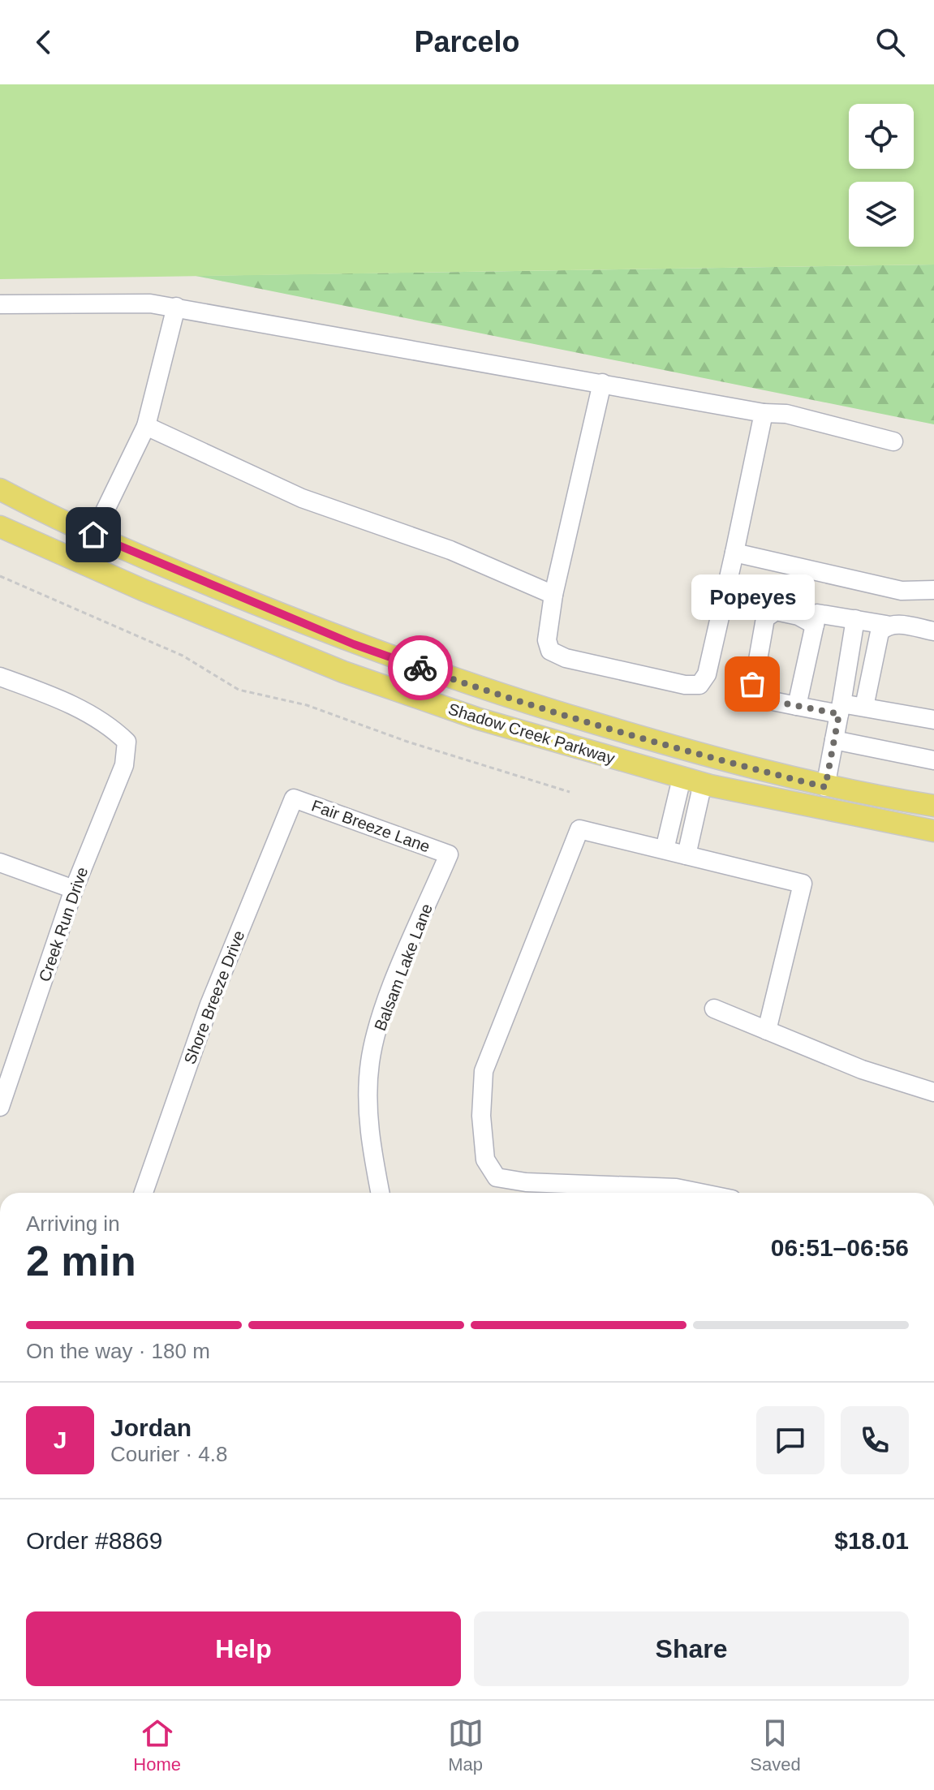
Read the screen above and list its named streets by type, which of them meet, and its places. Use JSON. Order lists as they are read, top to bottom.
{
  "streets": {
    "main road": ["Shadow Creek Parkway"],
    "street": [
      "Fair Breeze Lane",
      "Creek Run Drive",
      "Balsam Lake Lane",
      "Shore Breeze Drive"
    ]
  },
  "crossings": [
    ["Fair Breeze Lane", "Balsam Lake Lane"],
    ["Fair Breeze Lane", "Shore Breeze Drive"]
  ],
  "places": ["Popeyes"],
  "page": {
    "header": "Parcelo",
    "bubble": "Popeyes",
    "heading": ["2 min", "Arriving in", "06:51–06:56"],
    "panel": [
      "Jordan",
      "Courier · 4.8",
      "Order #8869",
      "$18.01"
    ],
    "bar": "On the way · 180 m",
    "round": "J",
    "buttons": ["Help", "Share"],
    "tabs": ["Home", "Map", "Saved"]
  }
}
